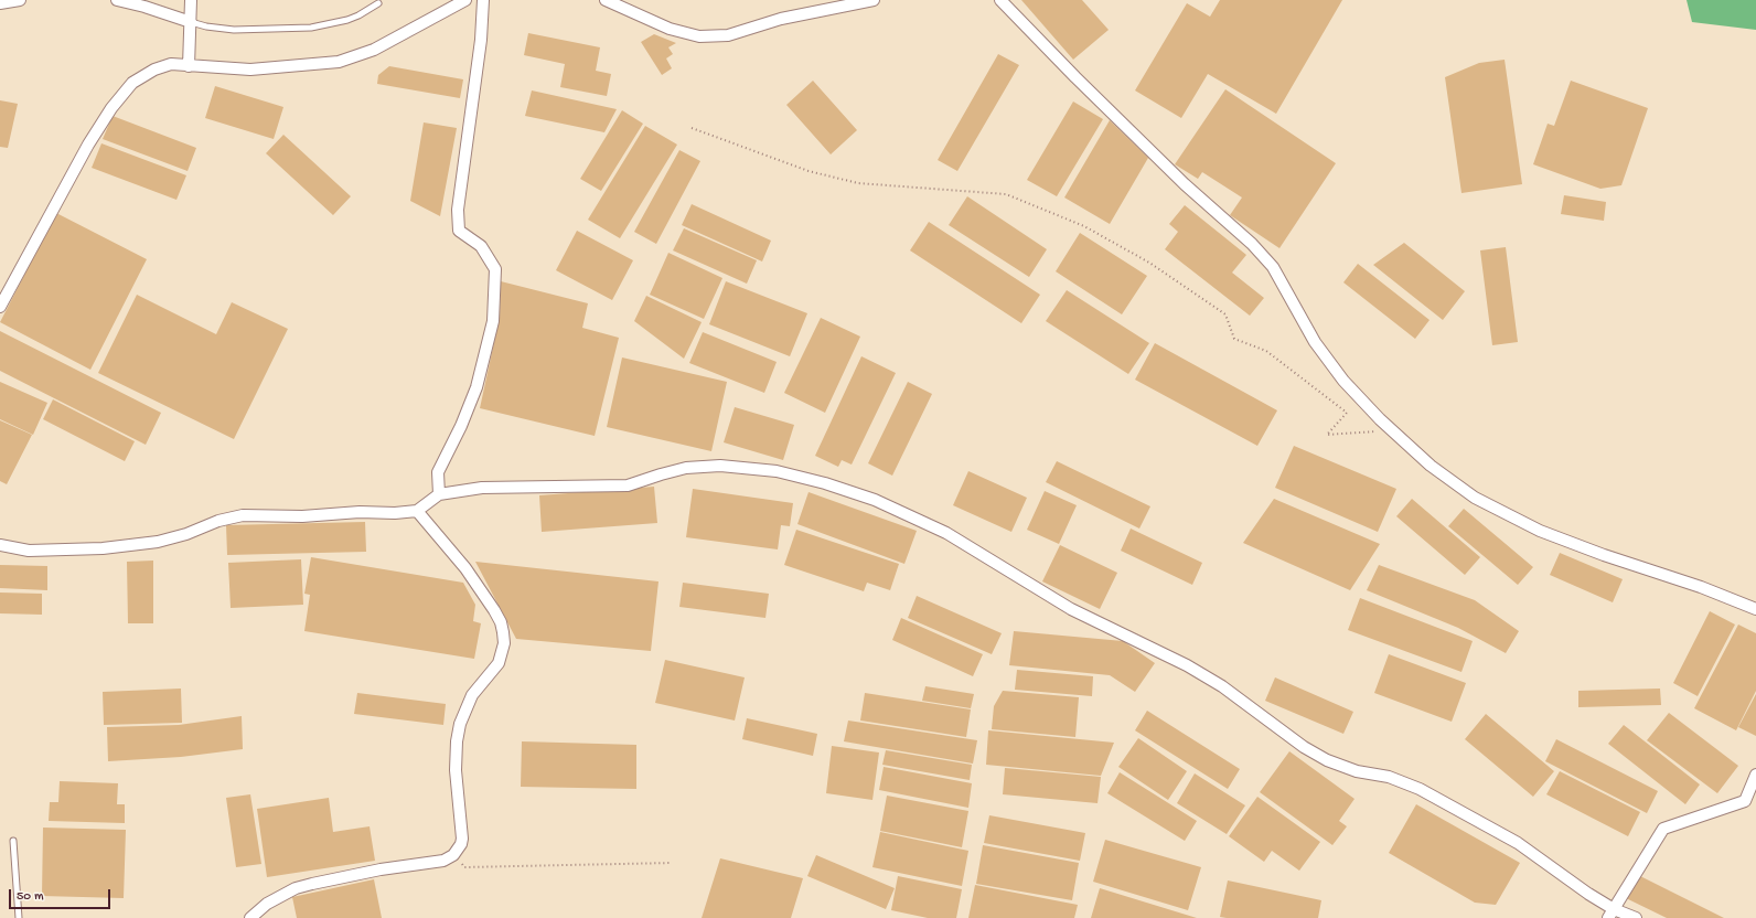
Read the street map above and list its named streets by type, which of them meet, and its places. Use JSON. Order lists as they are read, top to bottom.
{
  "scale_bar": "50 m"
}
